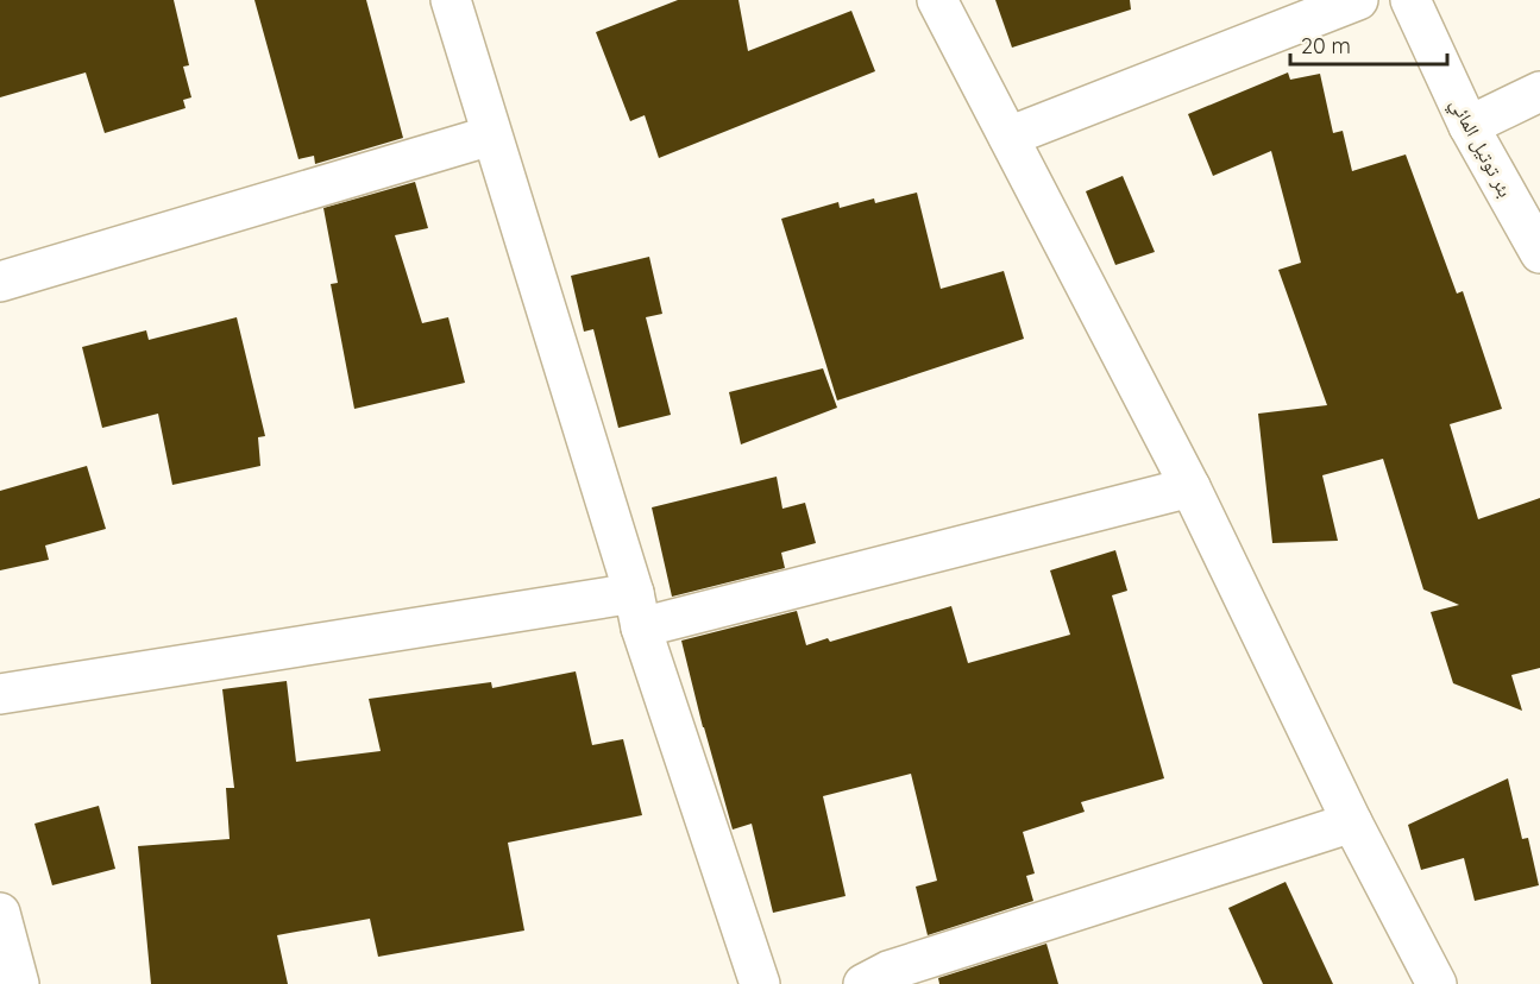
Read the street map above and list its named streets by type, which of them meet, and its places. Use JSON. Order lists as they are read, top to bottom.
{
  "streets": {
    "street": ["بئر توتيل المائي"]
  },
  "scale_bar": "20 m"
}
